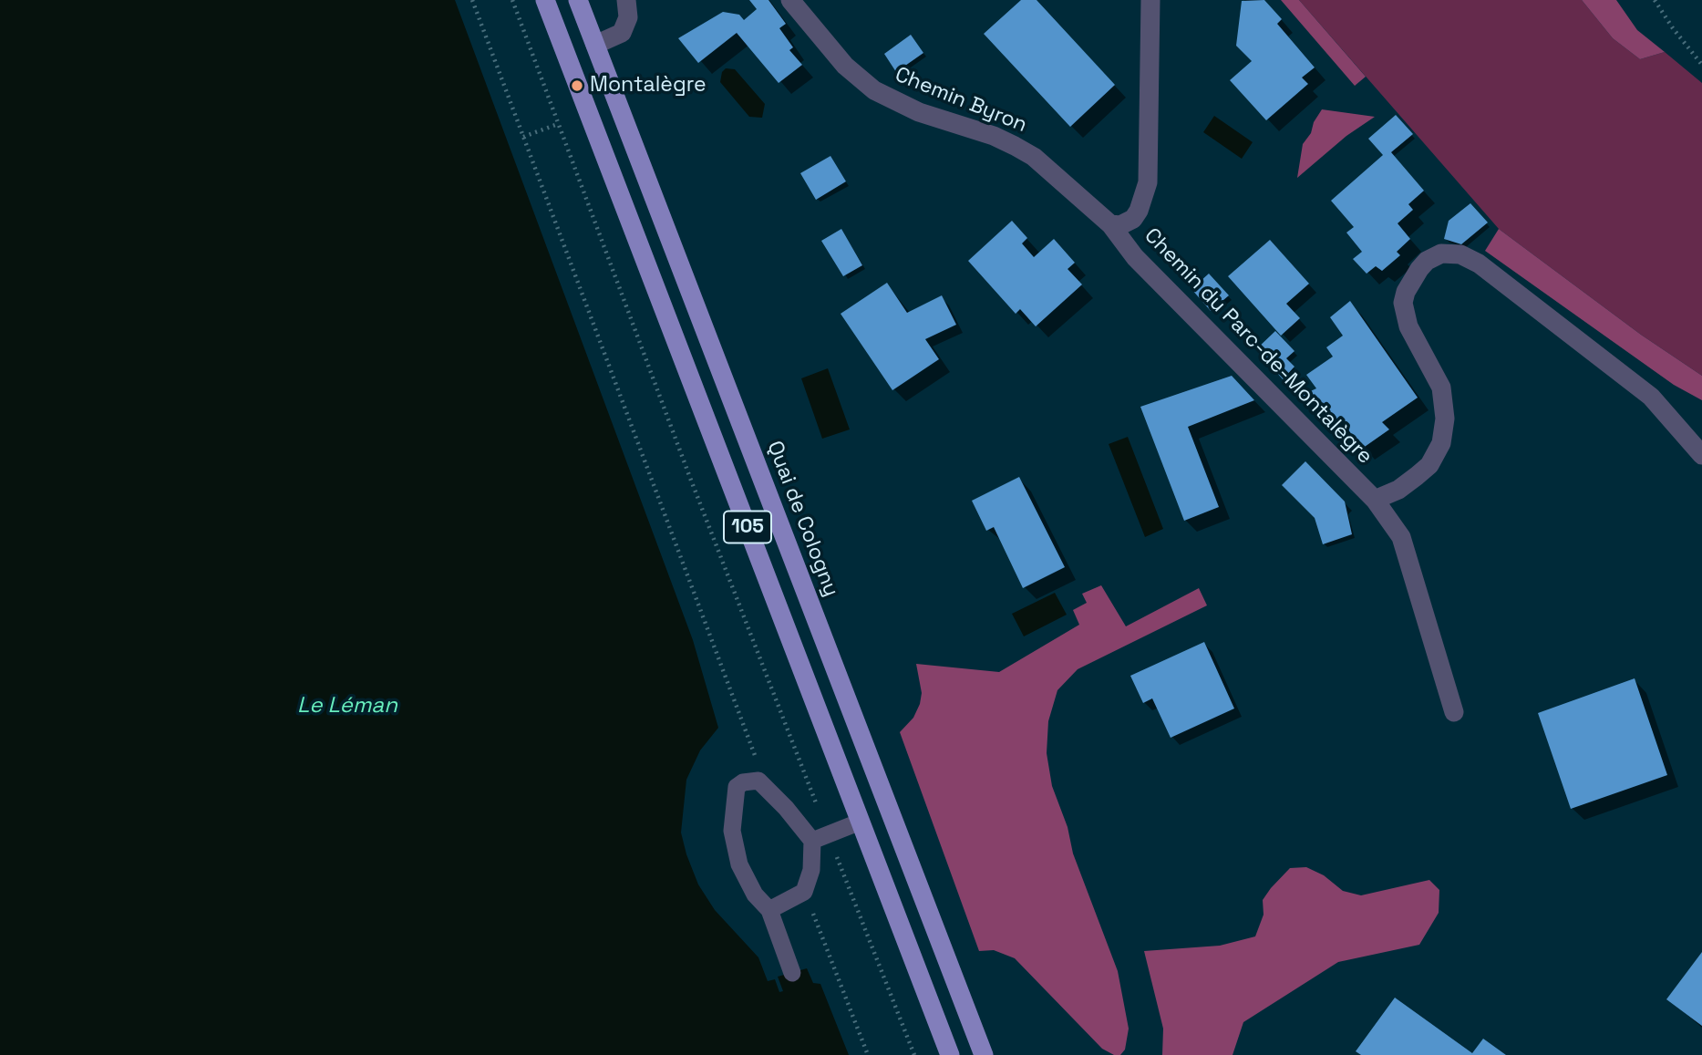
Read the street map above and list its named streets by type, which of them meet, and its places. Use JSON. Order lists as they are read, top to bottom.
{
  "streets": {
    "main road": ["Quai de Cologny", "105"],
    "street": ["Chemin Byron", "Chemin du Parc-de-Montalègre"]
  },
  "crossings": [
    ["Chemin Byron", "Chemin du Parc-de-Montalègre"]
  ],
  "water": ["Le Léman"],
  "places": ["Montalègre"]
}
